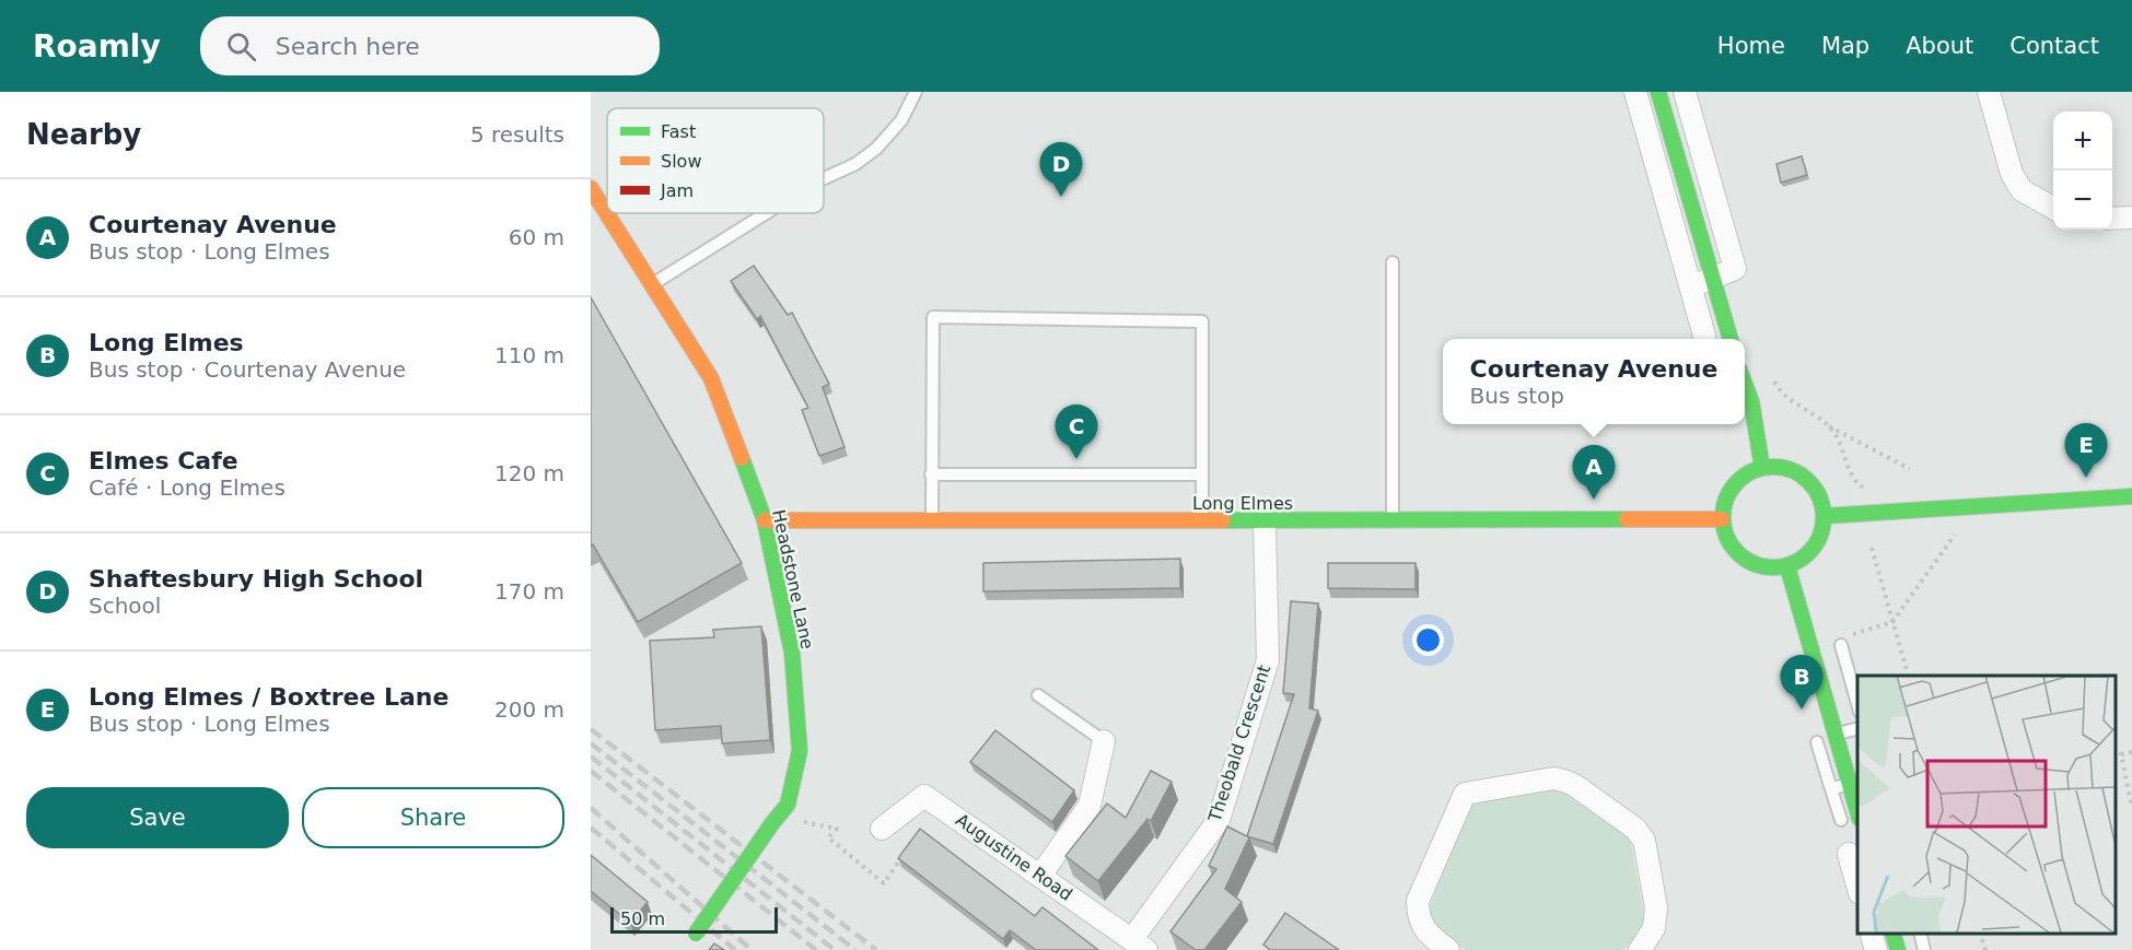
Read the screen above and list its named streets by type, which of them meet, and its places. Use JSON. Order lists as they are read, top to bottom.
{
  "streets": {
    "street": [
      "Long Elmes",
      "Headstone Lane",
      "Theobald Crescent",
      "Augustine Road"
    ]
  },
  "crossings": [
    ["Long Elmes", "Headstone Lane"],
    ["Long Elmes", "Theobald Crescent"],
    ["Theobald Crescent", "Augustine Road"]
  ],
  "legend": ["Fast", "Slow", "Jam"],
  "scale_bar": "50 m",
  "page": {
    "header": "Roamly",
    "search": "Search here",
    "nav": [
      "Home",
      "Map",
      "About",
      "Contact"
    ],
    "heading": ["Nearby", "5 results"],
    "map_buttons": ["+", "−"],
    "pins": [
      "D",
      "C",
      "E",
      "A",
      "B"
    ],
    "list": [
      {
        "mark": "A",
        "name": "Courtenay Avenue",
        "note": "Bus stop · Long Elmes",
        "value": "60 m"
      },
      {
        "mark": "B",
        "name": "Long Elmes",
        "note": "Bus stop · Courtenay Avenue",
        "value": "110 m"
      },
      {
        "mark": "C",
        "name": "Elmes Cafe",
        "note": "Café · Long Elmes",
        "value": "120 m"
      },
      {
        "mark": "D",
        "name": "Shaftesbury High School",
        "note": "School",
        "value": "170 m"
      },
      {
        "mark": "E",
        "name": "Long Elmes / Boxtree Lane",
        "note": "Bus stop · Long Elmes",
        "value": "200 m"
      }
    ],
    "popup": ["Courtenay Avenue", "Bus stop"],
    "buttons": ["Save", "Share"],
    "scale": "50 m"
  }
}
